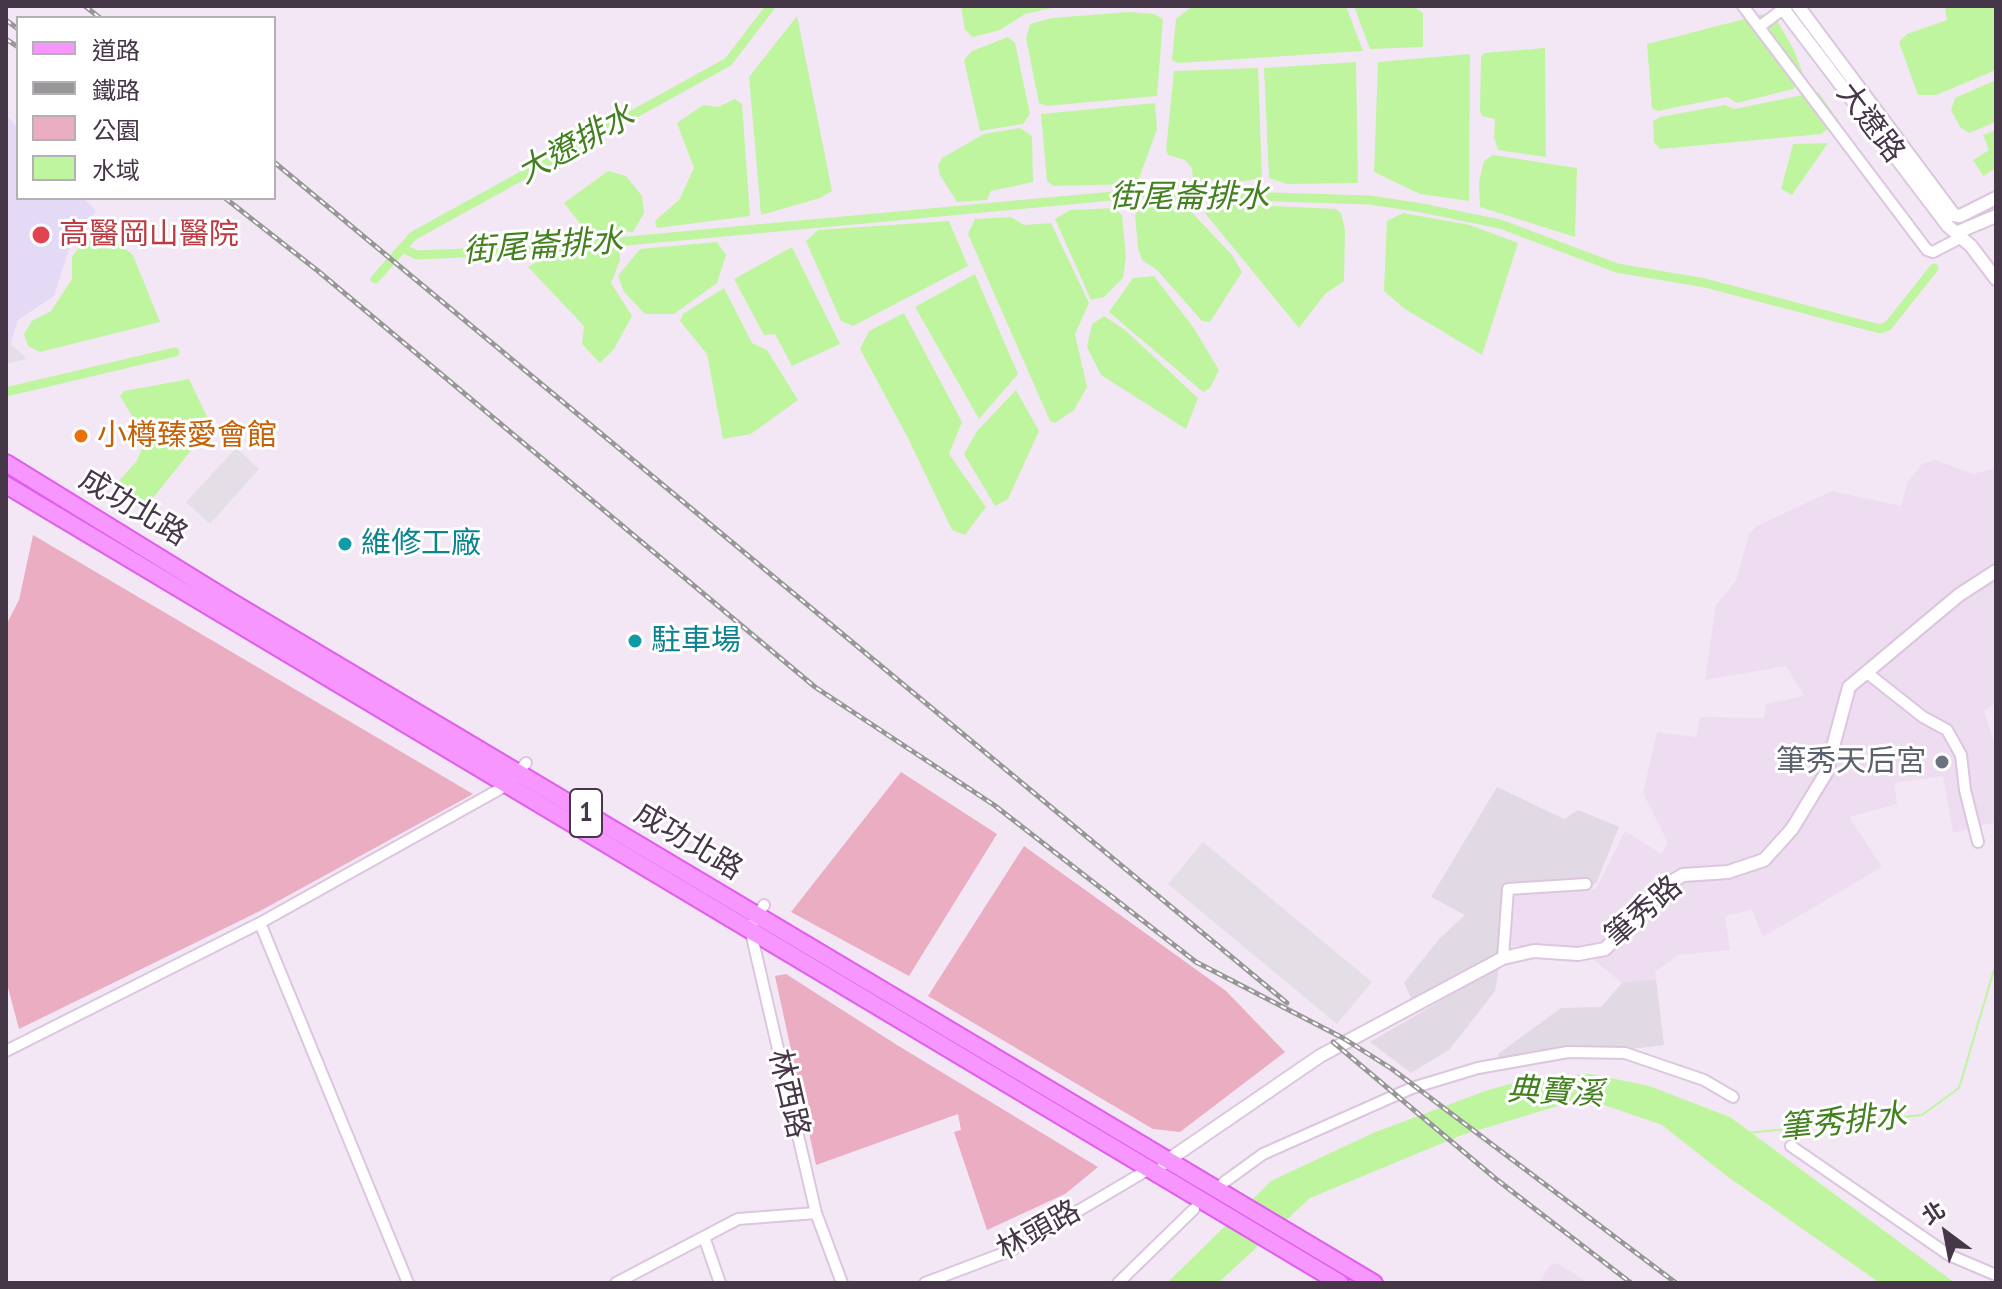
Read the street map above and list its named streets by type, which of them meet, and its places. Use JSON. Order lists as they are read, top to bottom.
{
  "streets": {
    "main road": ["成功北路", "1"],
    "street": [
      "大遼路",
      "筆秀路",
      "林西路",
      "林頭路"
    ]
  },
  "crossings": [
    ["成功北路", "1"],
    ["成功北路", "筆秀路"],
    ["成功北路", "林西路"],
    ["成功北路", "林頭路"],
    ["筆秀路", "林頭路"]
  ],
  "water": [
    "大遼排水",
    "街尾崙排水",
    "典寶溪",
    "筆秀排水"
  ],
  "places": [
    "高醫岡山醫院",
    "小樽臻愛會館",
    "維修工廠",
    "駐車場",
    "筆秀天后宮"
  ],
  "legend": [
    "道路",
    "鐵路",
    "公園",
    "水域"
  ],
  "north": "top left"
}
